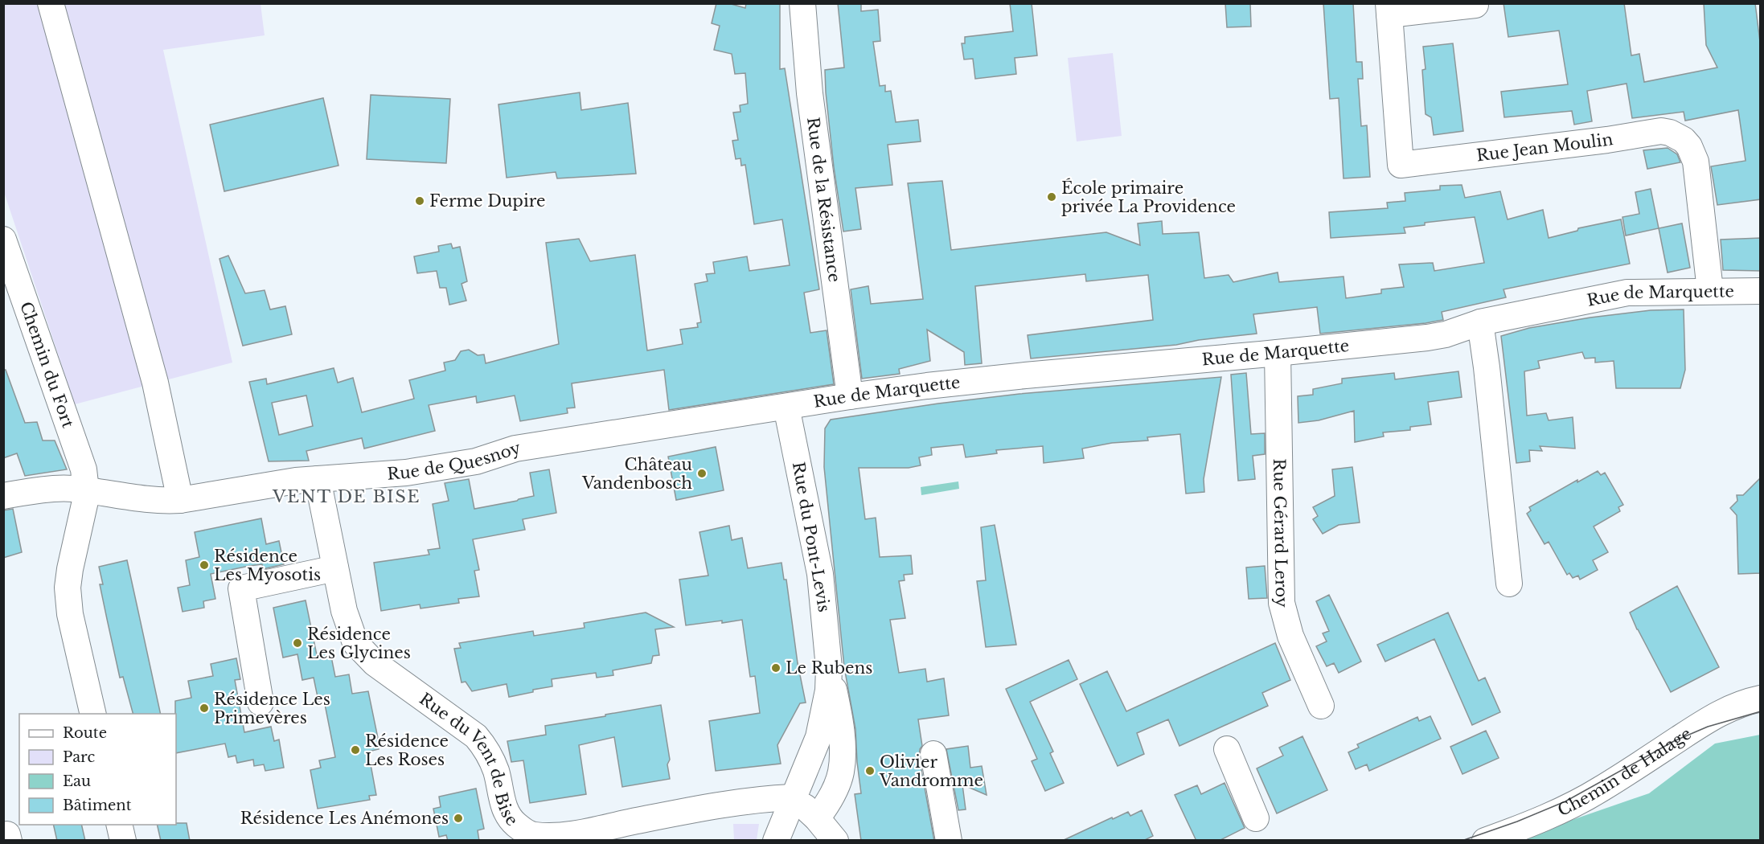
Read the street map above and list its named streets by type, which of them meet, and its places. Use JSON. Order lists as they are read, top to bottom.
{
  "streets": {
    "street": [
      "Rue Jean Moulin",
      "Rue de la Résistance",
      "Rue de Marquette",
      "Chemin du Fort",
      "Rue de Quesnoy",
      "Rue Gérard Leroy",
      "Rue du Pont-Levis",
      "Rue du Vent de Bise",
      "Chemin de Halage"
    ]
  },
  "crossings": [
    ["Rue Jean Moulin", "Rue de Marquette"],
    ["Rue de la Résistance", "Rue de Marquette"],
    ["Rue de Marquette", "Rue de Quesnoy"],
    ["Rue de Marquette", "Rue Gérard Leroy"],
    ["Rue de Marquette", "Rue du Pont-Levis"],
    ["Chemin du Fort", "Rue de Quesnoy"],
    ["Rue de Quesnoy", "Rue du Pont-Levis"],
    ["Rue de Quesnoy", "Rue du Vent de Bise"],
    ["Rue du Pont-Levis", "Rue du Vent de Bise"]
  ],
  "districts": ["VENT DE BISE"],
  "places": [
    "École primaire privée La Providence",
    "Ferme Dupire",
    "Château Vandenbosch",
    "Résidence Les Myosotis",
    "Résidence Les Glycines",
    "Le Rubens",
    "Résidence Les Primevères",
    "Résidence Les Roses",
    "Olivier Vandromme",
    "Résidence Les Anémones"
  ],
  "legend": [
    "Route",
    "Parc",
    "Eau",
    "Bâtiment"
  ]
}
